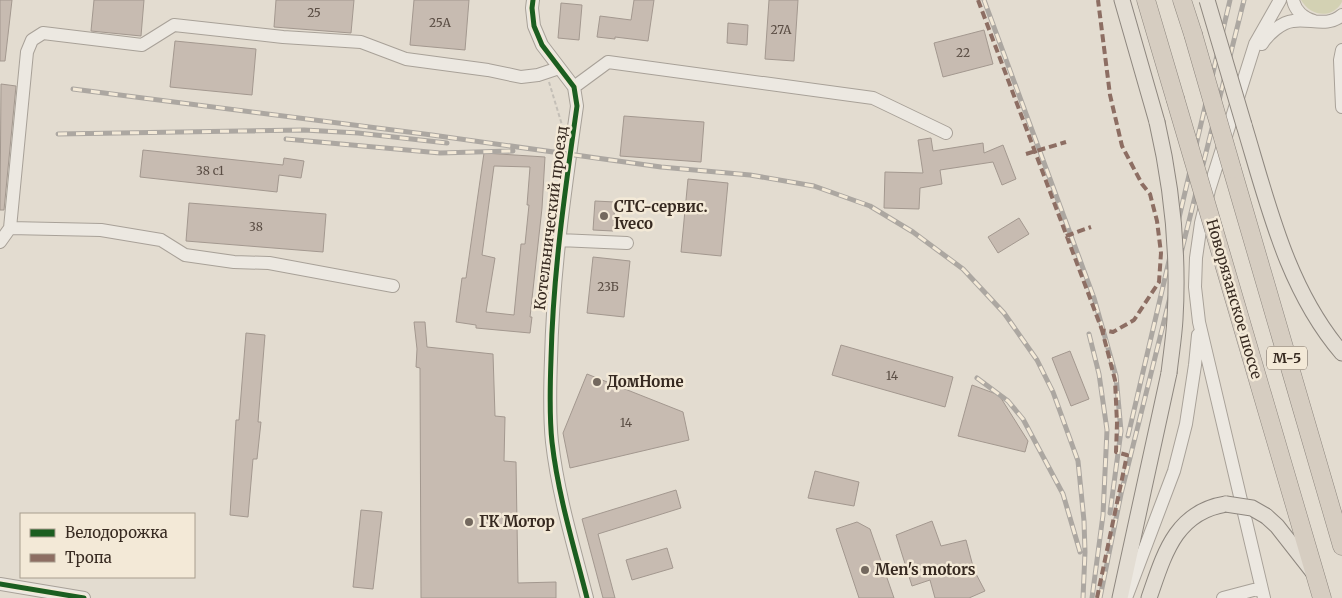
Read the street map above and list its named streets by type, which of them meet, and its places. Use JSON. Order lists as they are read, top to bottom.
{
  "streets": {
    "highway": ["Новорязанское шоссе", "М-5"],
    "street": ["Котельнический проезд"]
  },
  "crossings": [
    ["Новорязанское шоссе", "М-5"]
  ],
  "places": [
    "СТС-сервис. Iveco",
    "ДомHome",
    "ГК Мотор",
    "Men's motors"
  ],
  "house_numbers": [
    "25",
    "25А",
    "27А",
    "22",
    "38 с1",
    "38",
    "23Б",
    "14",
    "14"
  ],
  "legend": ["Велодорожка", "Тропа"]
}
